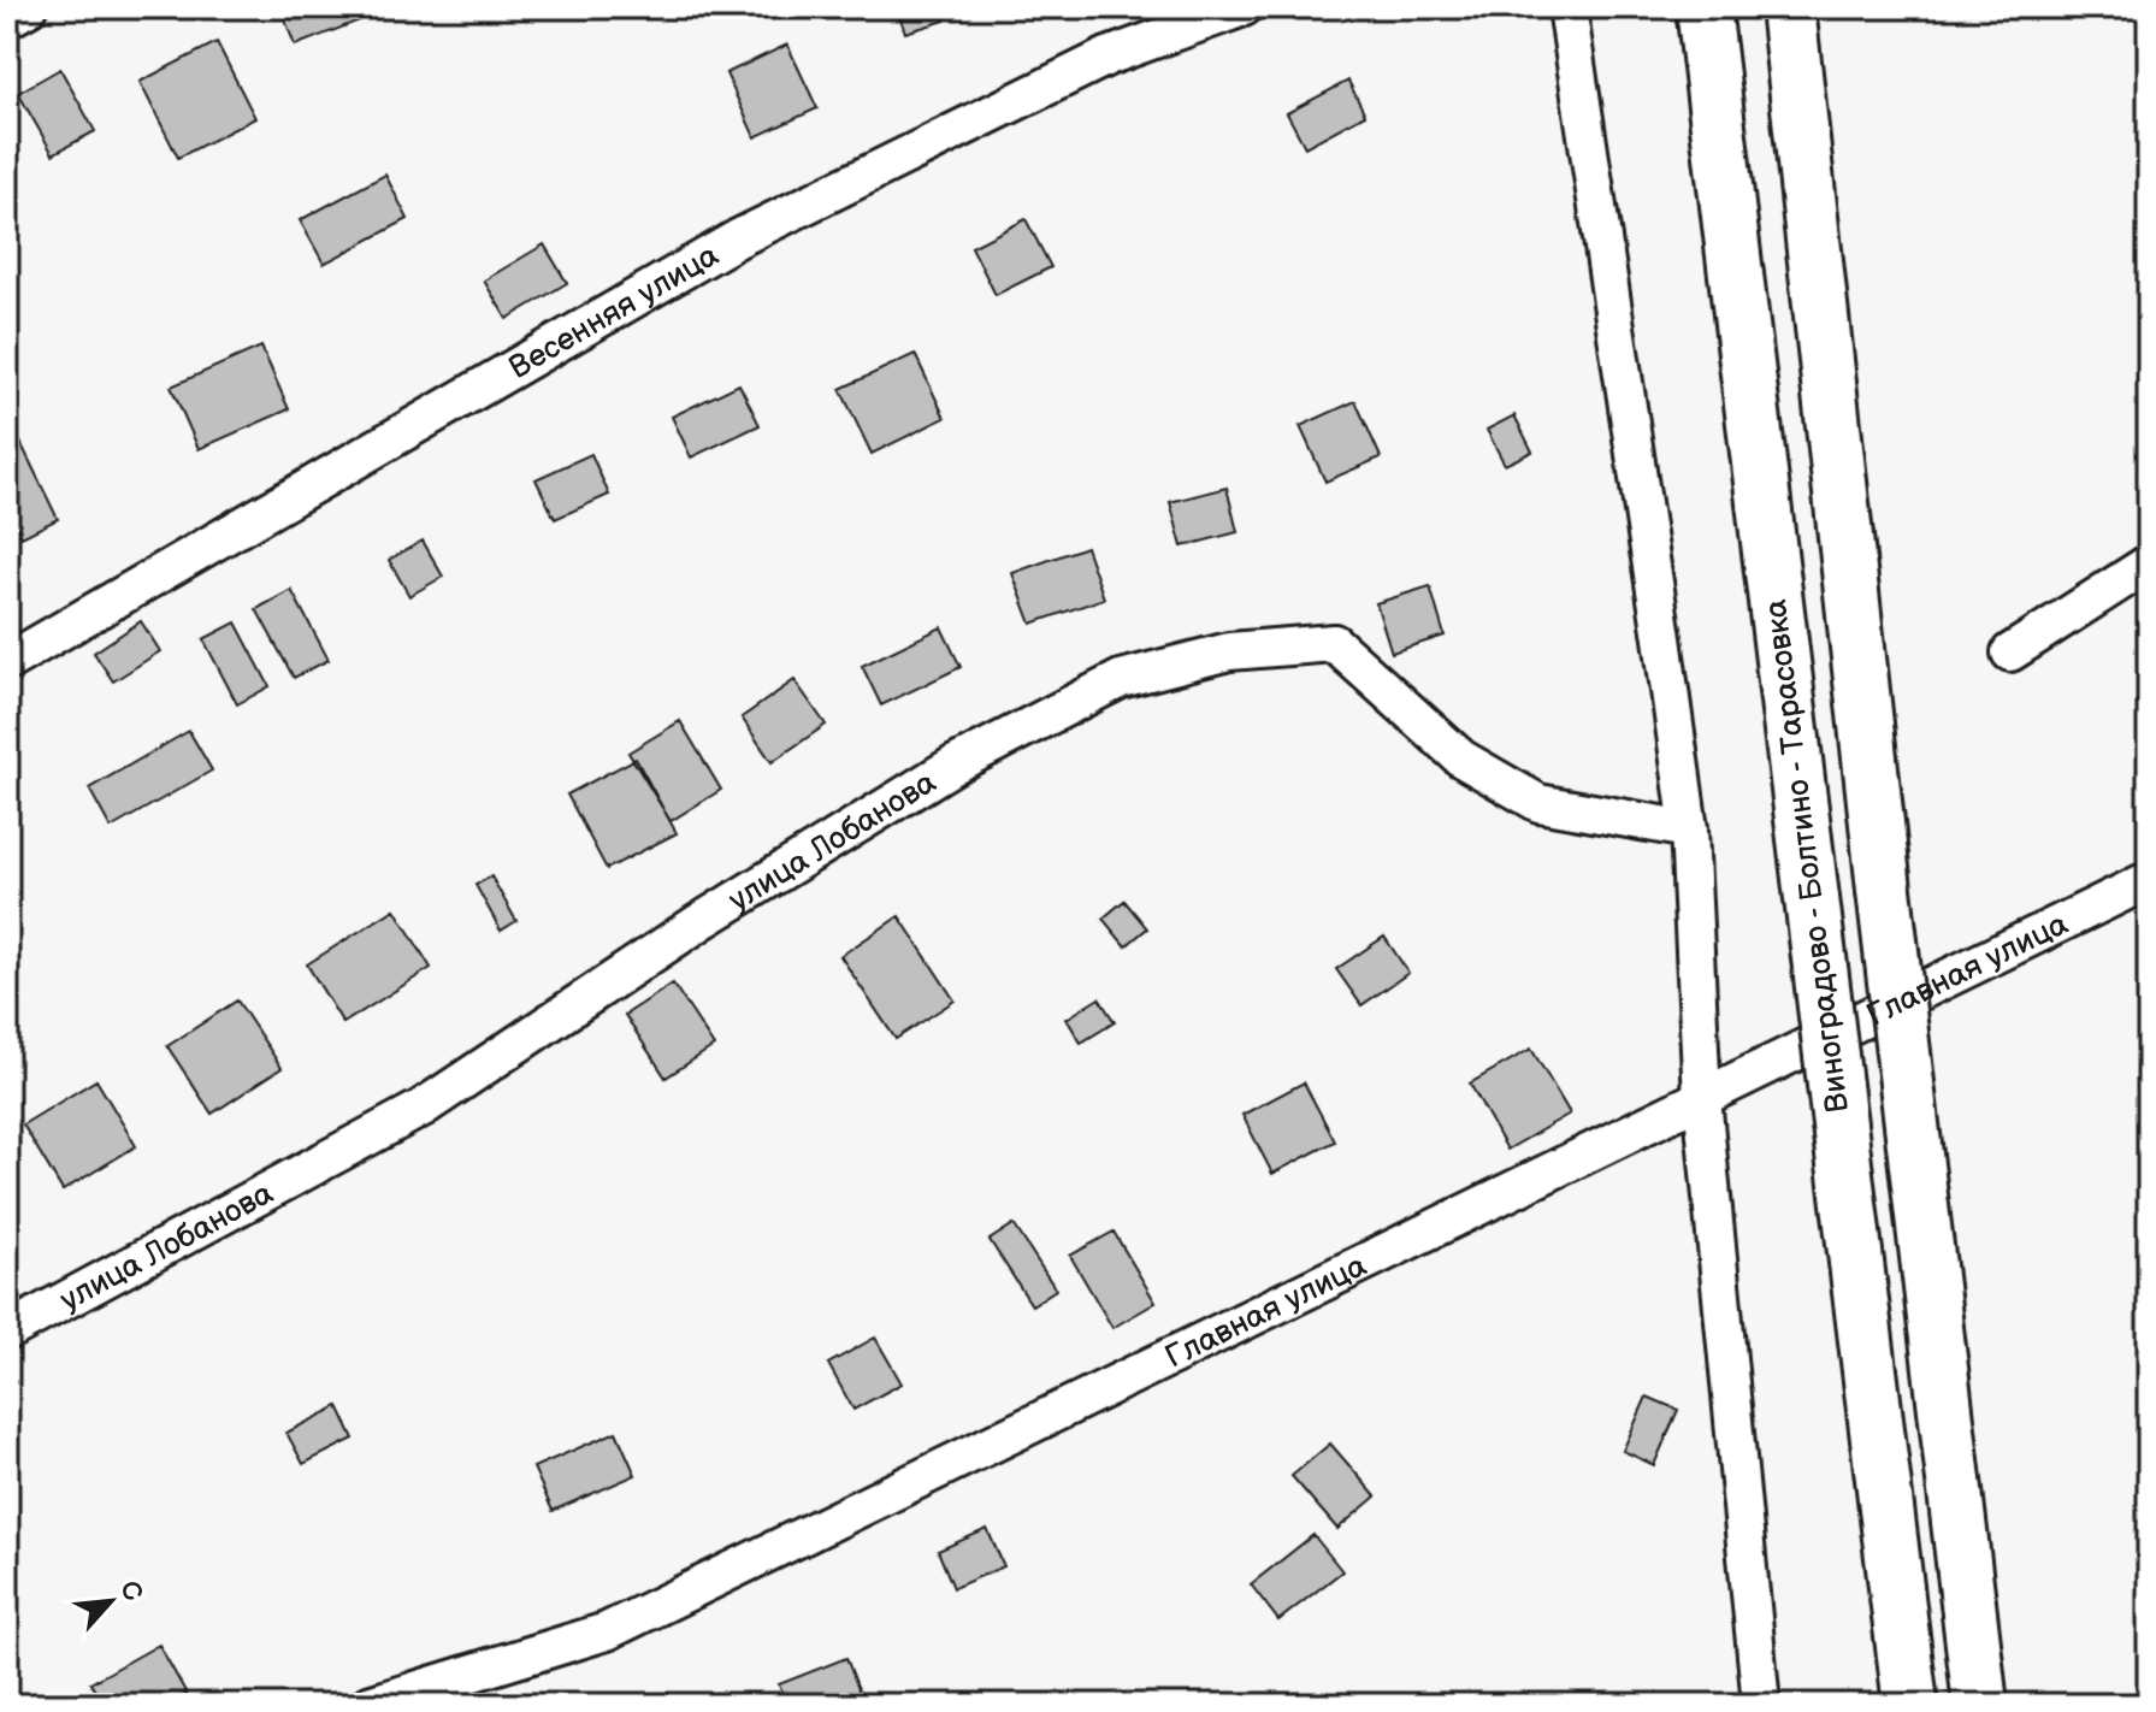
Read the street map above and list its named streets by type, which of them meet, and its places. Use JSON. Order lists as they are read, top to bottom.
{
  "streets": {
    "main road": ["Виноградово - Болтино - Тарасовка"],
    "street": ["Весенняя улица", "улица Лобанова", "Главная улица"]
  },
  "north": "top right"
}
